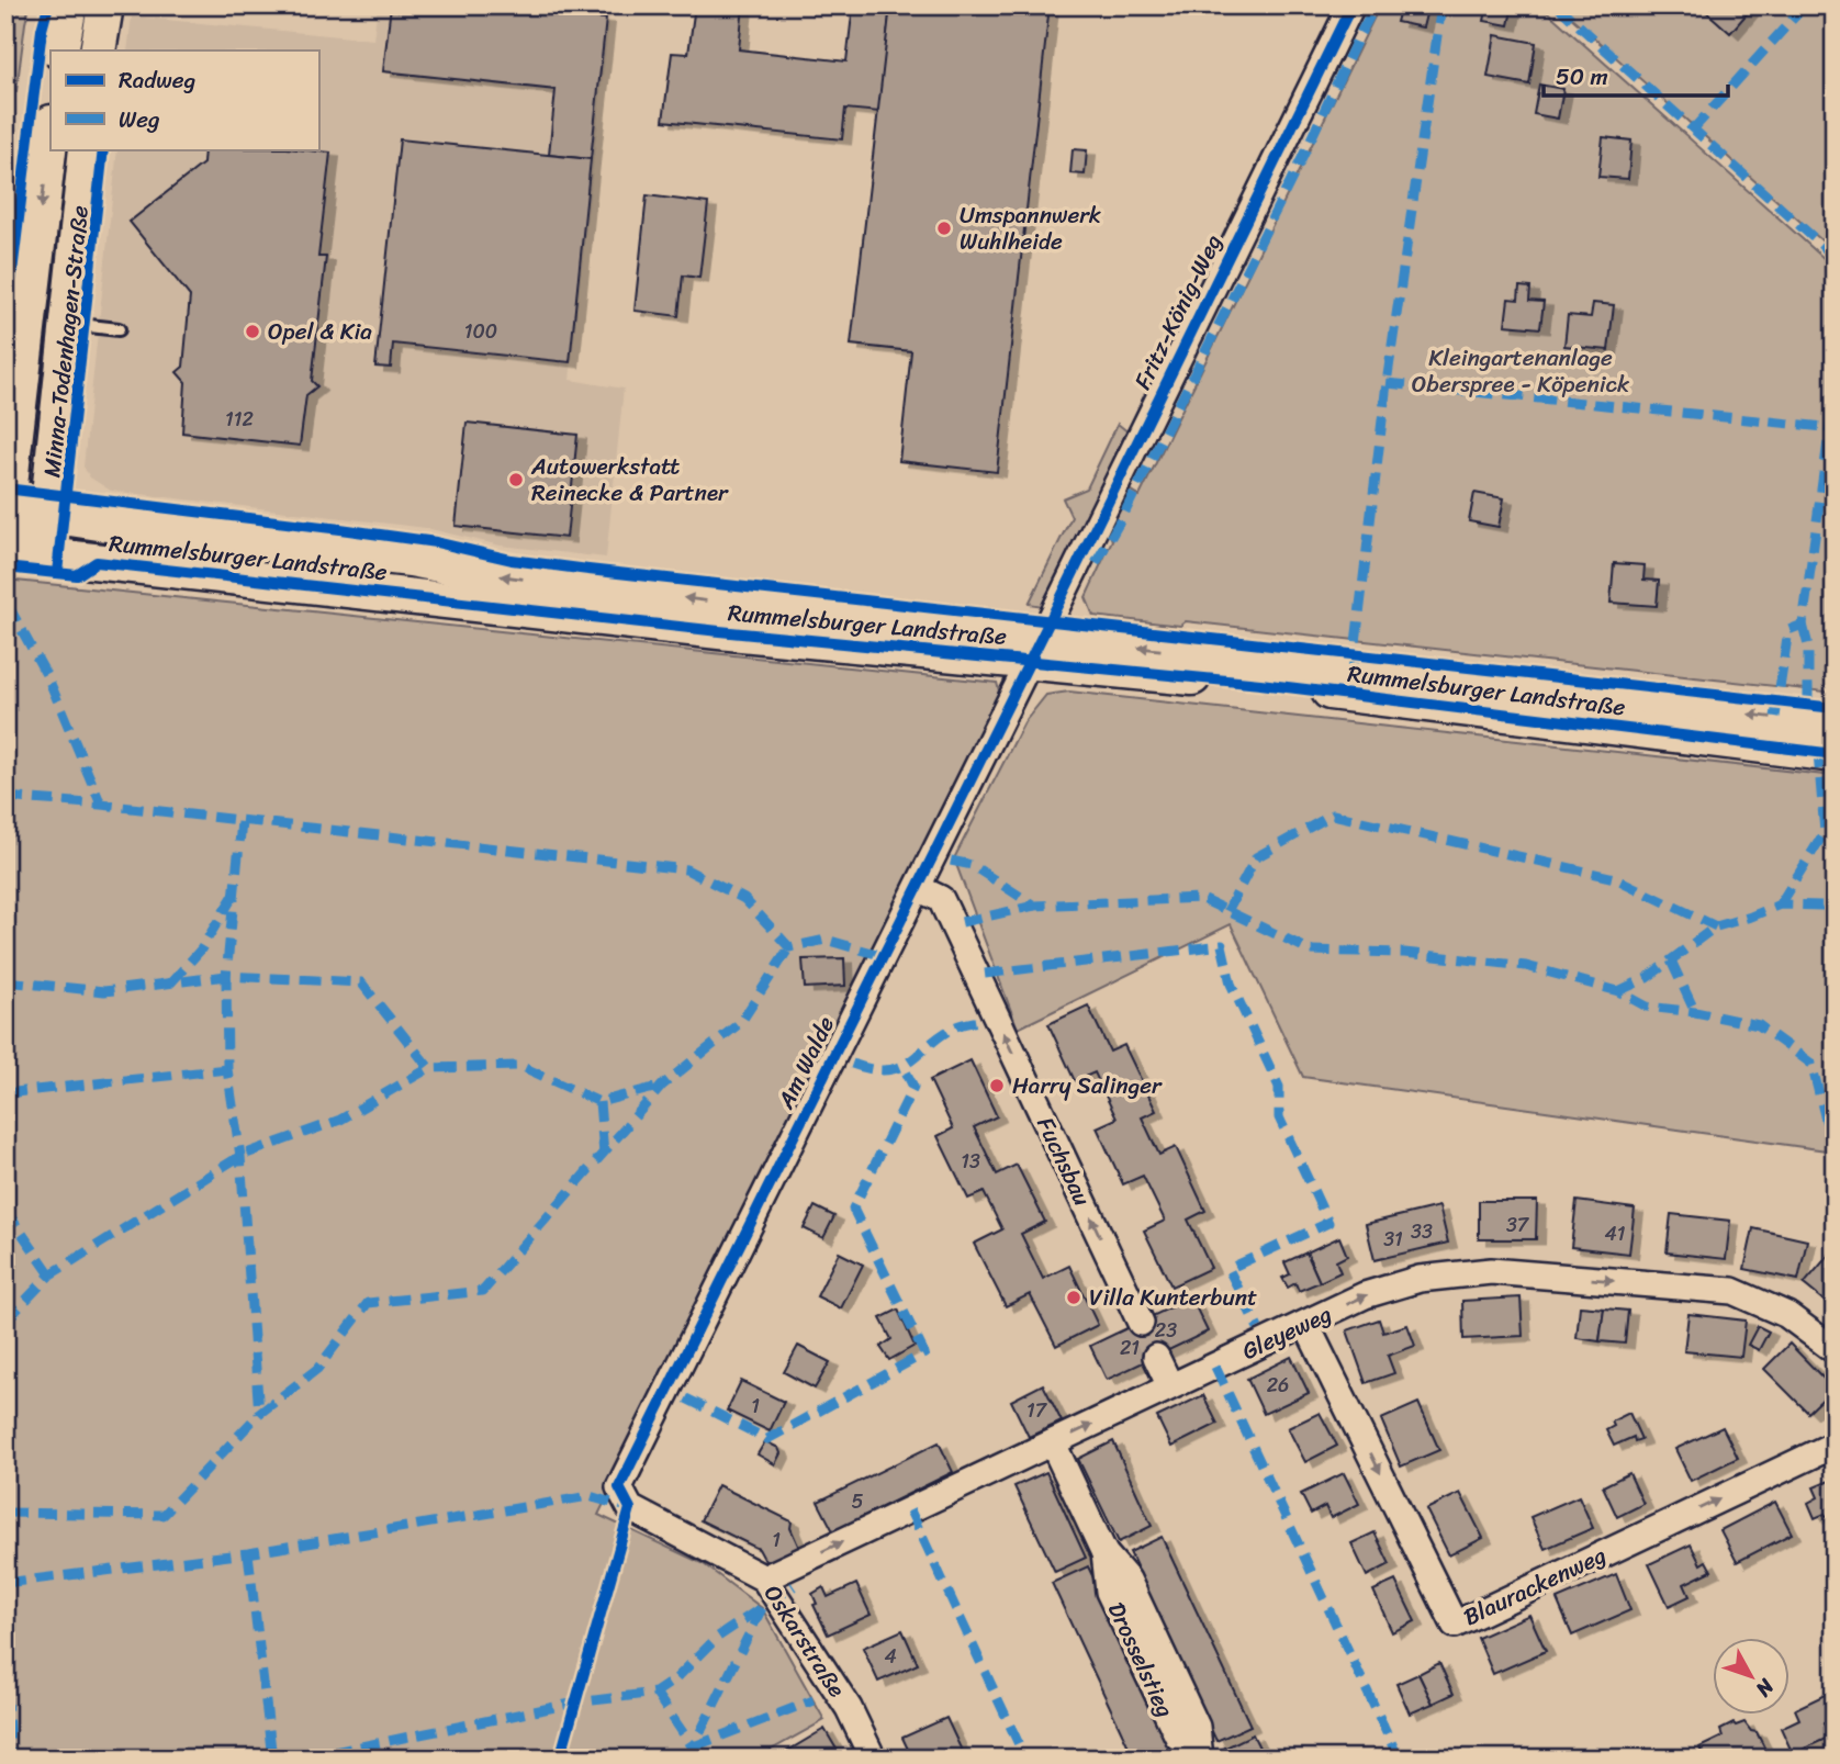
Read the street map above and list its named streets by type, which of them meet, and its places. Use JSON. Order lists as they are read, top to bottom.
{
  "streets": {
    "main road": ["Minna-Todenhagen-Straße", "Rummelsburger Landstraße"],
    "street": [
      "Fritz-König-Weg",
      "Am Walde",
      "Fuchsbau",
      "Gleyeweg",
      "Blaurackenweg",
      "Oskarstraße",
      "Drosselstieg"
    ]
  },
  "crossings": [
    ["Fritz-König-Weg", "Rummelsburger Landstraße"],
    ["Fritz-König-Weg", "Am Walde"],
    ["Minna-Todenhagen-Straße", "Rummelsburger Landstraße"],
    ["Rummelsburger Landstraße", "Am Walde"],
    ["Am Walde", "Fuchsbau"],
    ["Am Walde", "Oskarstraße"],
    ["Gleyeweg", "Blaurackenweg"],
    ["Gleyeweg", "Oskarstraße"],
    ["Gleyeweg", "Drosselstieg"]
  ],
  "one_way": ["Fuchsbau", "Gleyeweg"],
  "parks": ["Kleingartenanlage Oberspree - Köpenick"],
  "places": [
    "Umspannwerk Wuhlheide",
    "Opel & Kia",
    "Autowerkstatt Reinecke & Partner",
    "Harry Salinger",
    "Villa Kunterbunt"
  ],
  "house_numbers": [
    "100",
    "112",
    "13",
    "37",
    "33",
    "41",
    "31",
    "23",
    "21",
    "26",
    "1",
    "17",
    "5",
    "1",
    "4"
  ],
  "legend": ["Radweg", "Weg"],
  "scale_bar": "50 m",
  "north": "bottom right"
}
